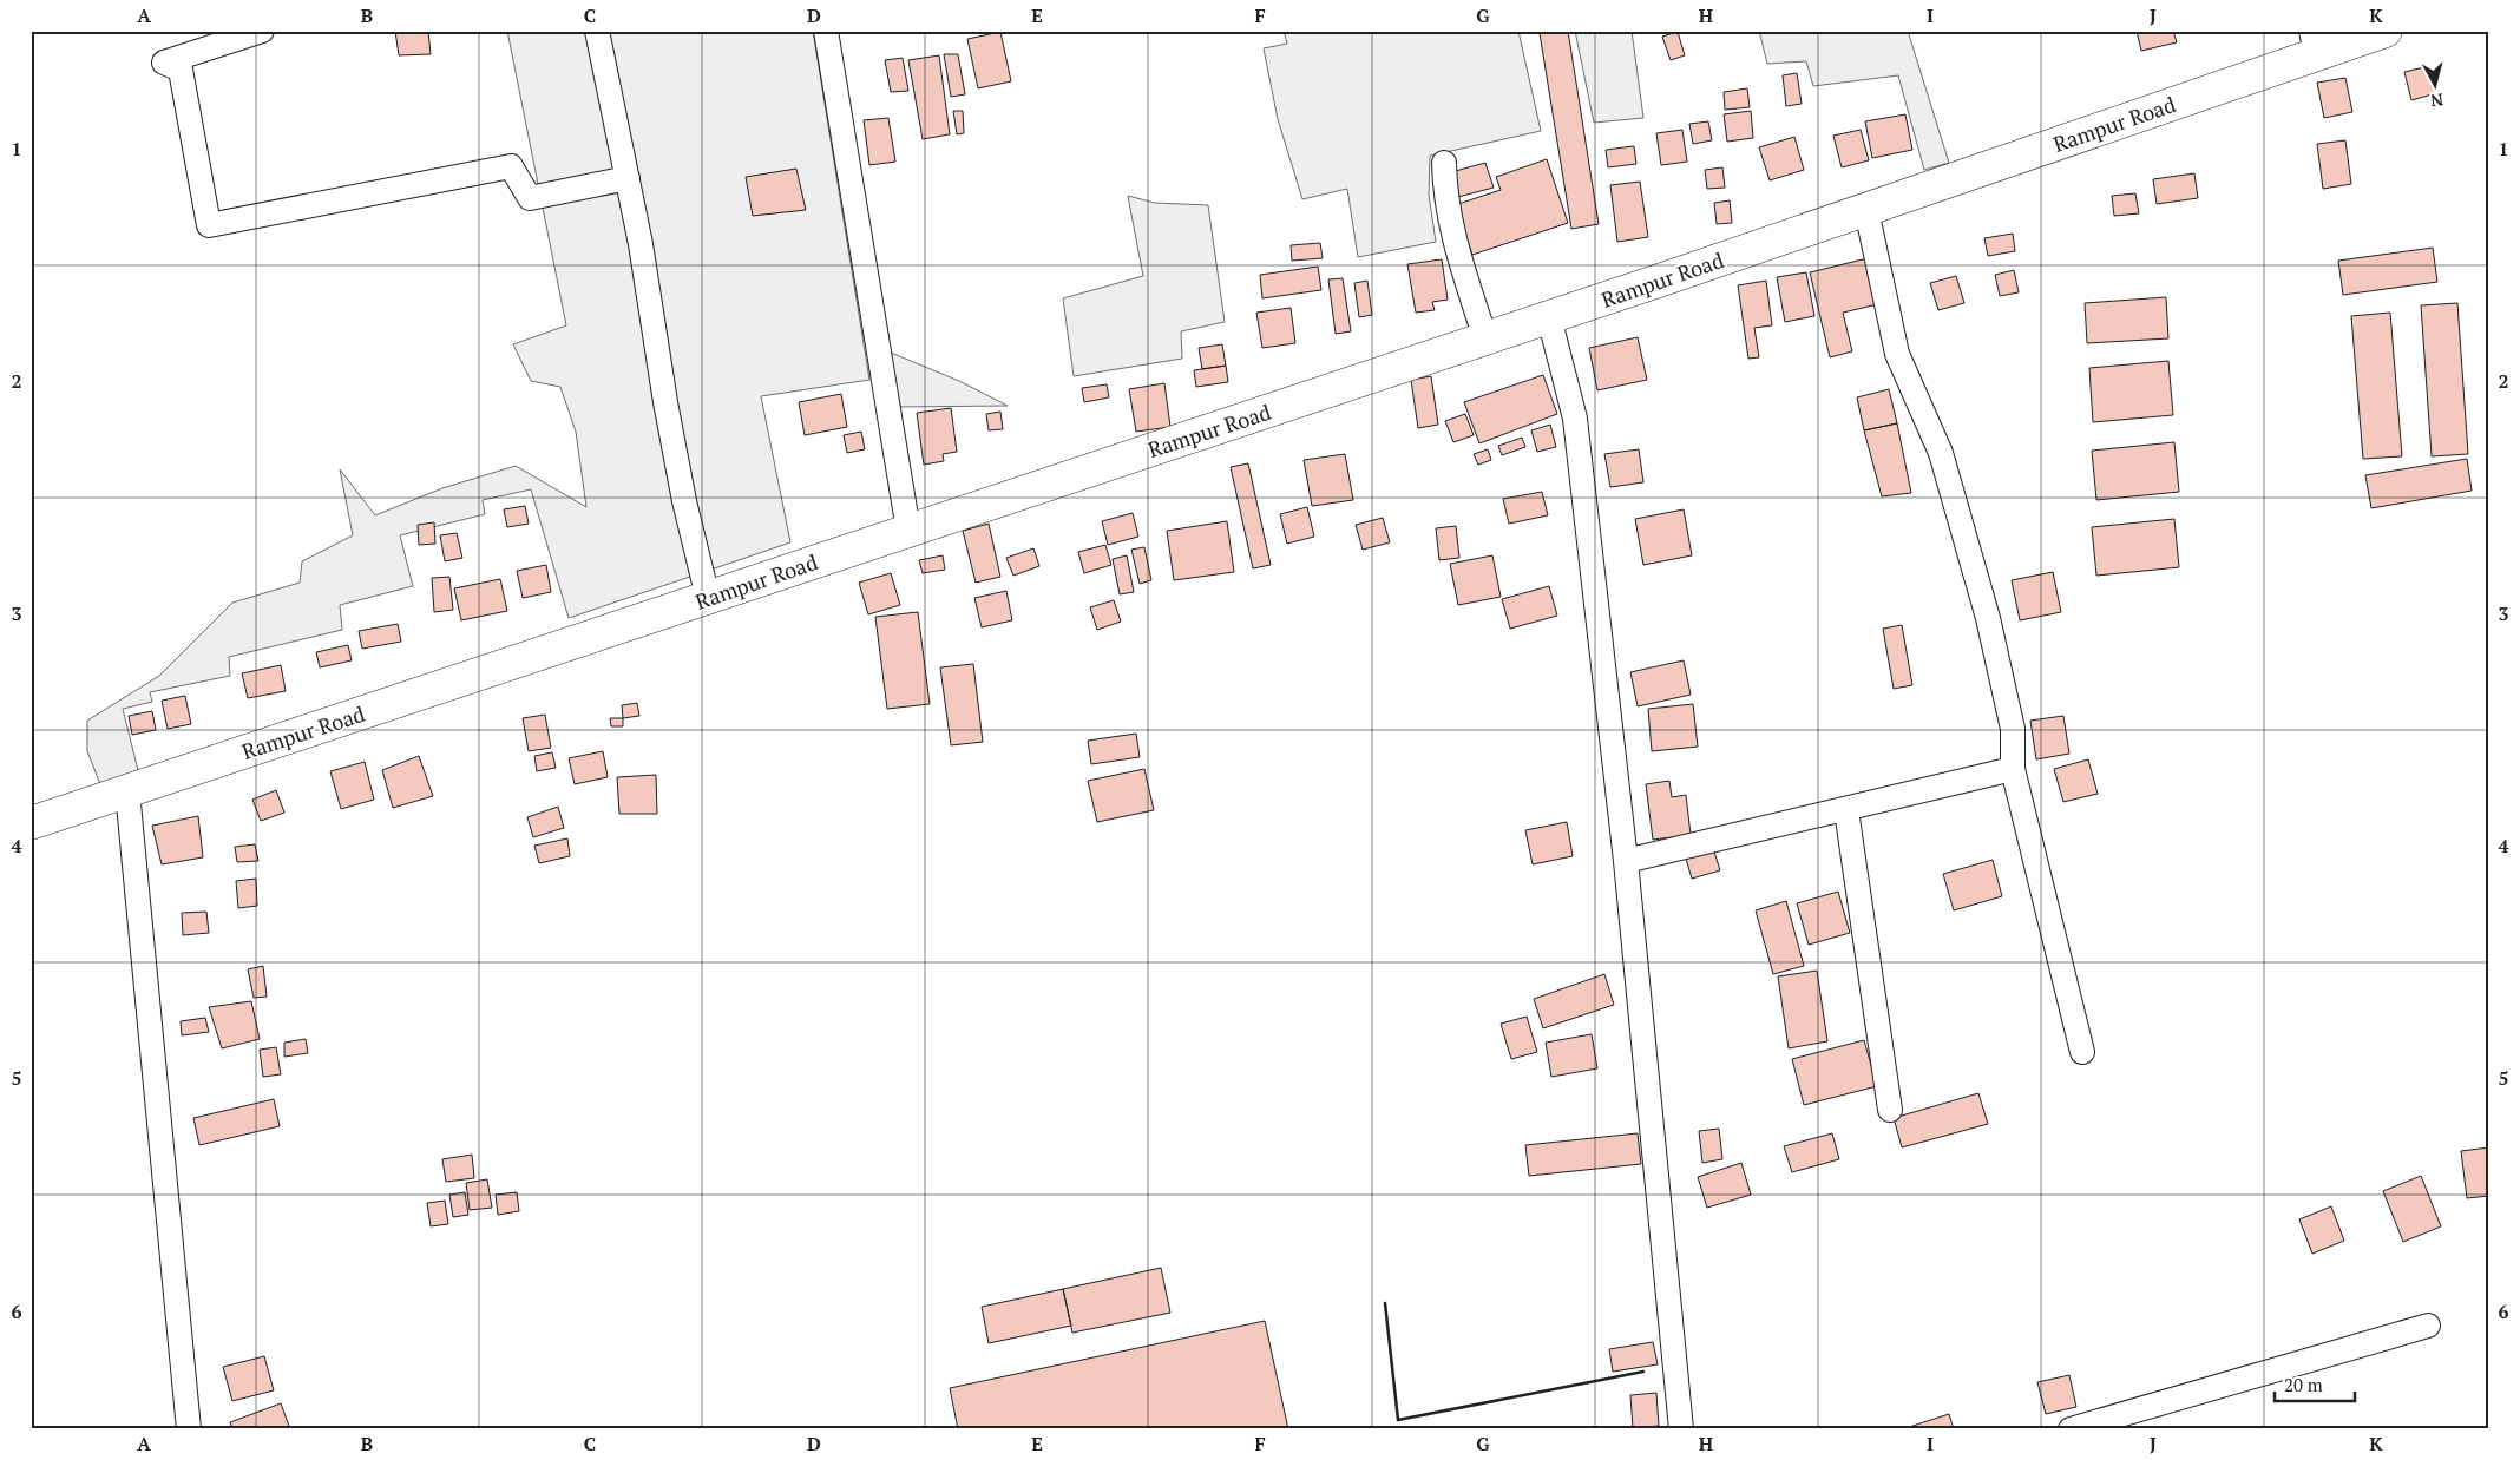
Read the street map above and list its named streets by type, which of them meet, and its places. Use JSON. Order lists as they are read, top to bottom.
{
  "streets": {
    "main road": ["Rampur Road"]
  },
  "scale_bar": "20 m",
  "north": "bottom",
  "grid": {
    "columns": [
      "A",
      "B",
      "C",
      "D",
      "E",
      "F",
      "G",
      "H",
      "I",
      "J",
      "K"
    ],
    "rows": [
      "1",
      "2",
      "3",
      "4",
      "5",
      "6"
    ]
  }
}
